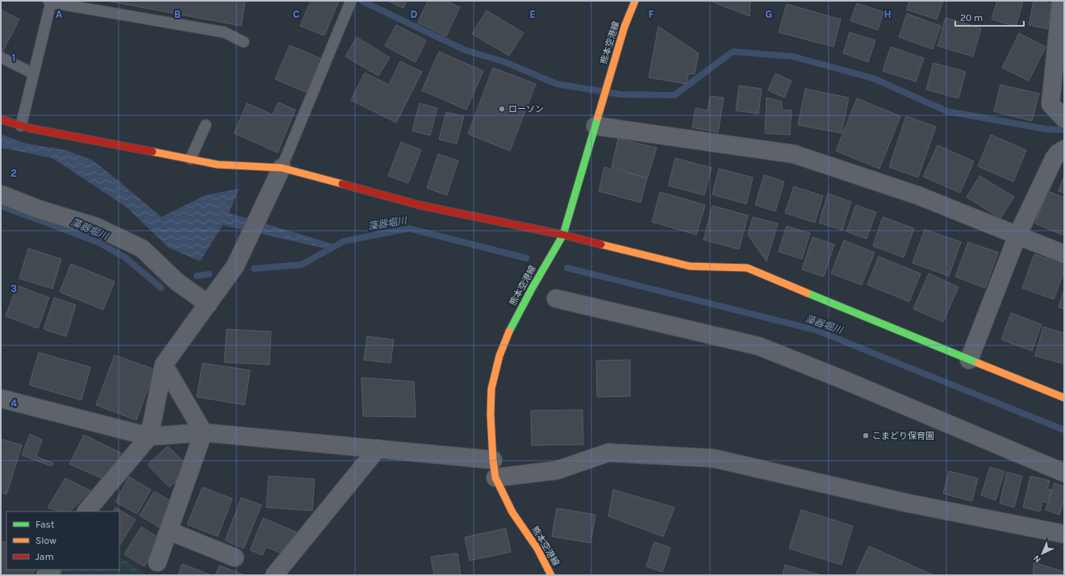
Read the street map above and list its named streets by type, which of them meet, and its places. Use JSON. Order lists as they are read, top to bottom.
{
  "streets": {
    "street": ["熊本空港線"]
  },
  "water": ["藻器堀川"],
  "places": ["ローソン", "こまどり保育園"],
  "legend": ["Fast", "Slow", "Jam"],
  "scale_bar": "20 m",
  "north": "bottom left",
  "grid": {
    "columns": [
      "A",
      "B",
      "C",
      "D",
      "E",
      "F",
      "G",
      "H"
    ],
    "rows": [
      "1",
      "2",
      "3",
      "4"
    ]
  }
}
